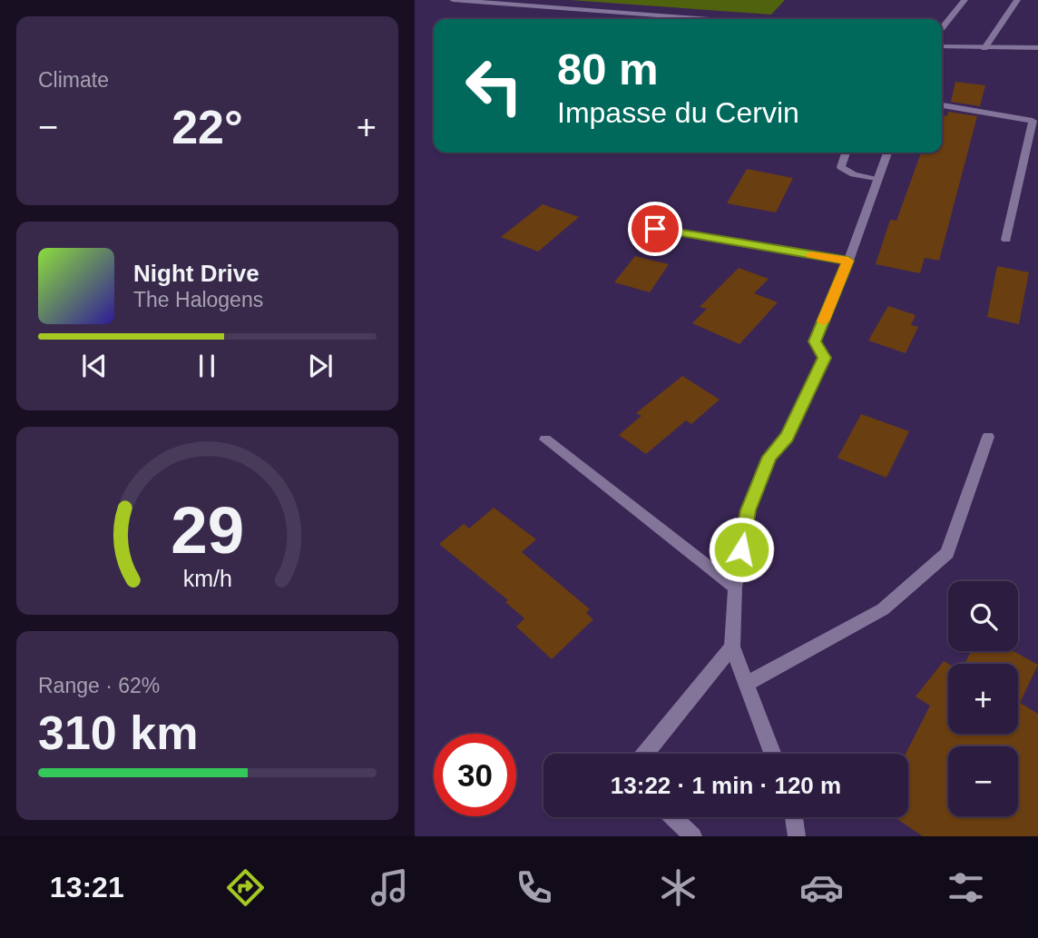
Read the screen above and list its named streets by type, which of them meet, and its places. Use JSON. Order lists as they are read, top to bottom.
{
  "page": {
    "tile": [
      "Climate",
      ["Range · 62%", "310 km"]
    ],
    "turn": ["80 m", "Impasse du Cervin"],
    "heat": ["−", "22°", "+"],
    "song": ["Night Drive", "The Halogens"],
    "map_buttons": ["+", "−"],
    "limit": "30",
    "trip": "13:22 · 1 min · 120 m",
    "tabs": "13:21",
    "gauge": ["29", "km/h"]
  }
}
